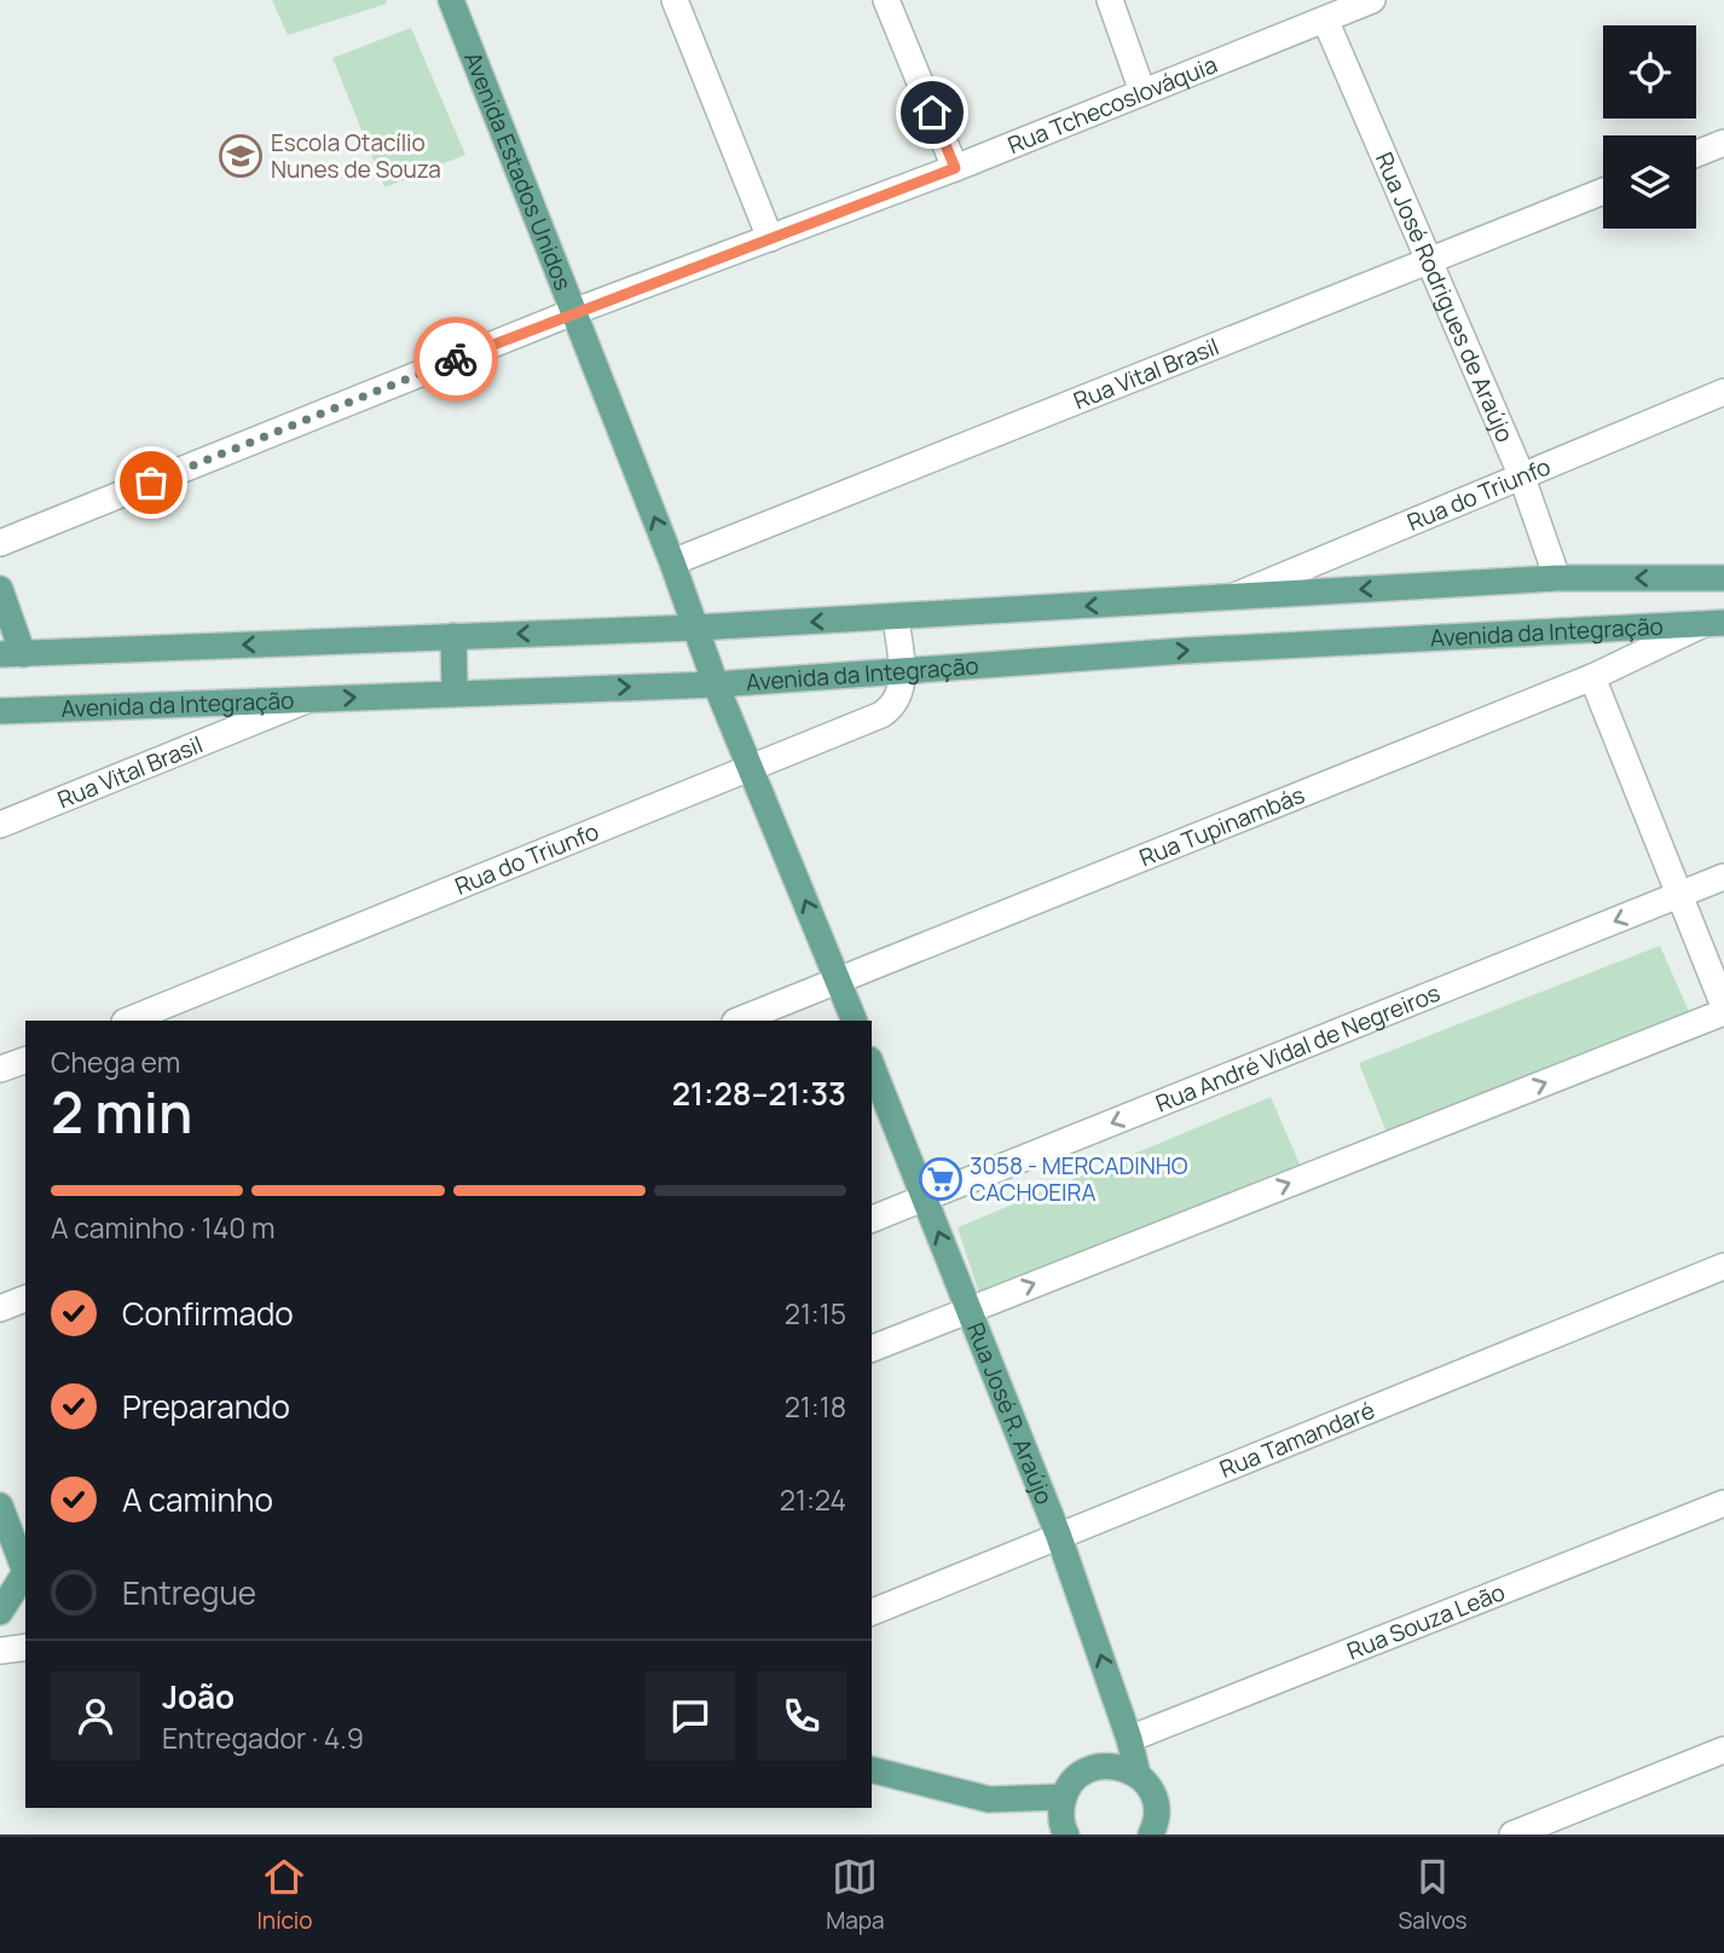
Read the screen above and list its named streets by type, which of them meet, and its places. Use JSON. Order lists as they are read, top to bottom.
{
  "streets": {
    "main road": ["Avenida Estados Unidos", "Avenida da Integração", "Rua José R. Araújo"],
    "street": [
      "Rua Tchecoslováquia",
      "Rua José Rodrigues de Araújo",
      "Rua Vital Brasil",
      "Rua do Triunfo",
      "Rua Tupinambás",
      "Rua André Vidal de Negreiros",
      "Rua Tamandaré",
      "Rua Souza Leão"
    ]
  },
  "crossings": [
    ["Rua Tchecoslováquia", "Avenida Estados Unidos"],
    ["Rua Tchecoslováquia", "Rua José Rodrigues de Araújo"],
    ["Avenida Estados Unidos", "Rua Vital Brasil"],
    ["Avenida Estados Unidos", "Avenida da Integração"],
    ["Rua José Rodrigues de Araújo", "Rua Vital Brasil"],
    ["Rua José Rodrigues de Araújo", "Rua do Triunfo"],
    ["Rua José Rodrigues de Araújo", "Avenida da Integração"],
    ["Rua Vital Brasil", "Avenida da Integração"],
    ["Rua do Triunfo", "Avenida da Integração"],
    ["Avenida da Integração", "Rua Tupinambás"],
    ["Rua André Vidal de Negreiros", "Rua José R. Araújo"],
    ["Rua José R. Araújo", "Rua Tamandaré"],
    ["Rua José R. Araújo", "Rua Souza Leão"]
  ],
  "one_way": ["Avenida Estados Unidos", "Rua José R. Araújo"],
  "places": {
    "school or university": ["Escola Otacílio Nunes de Souza"],
    "supermarket": ["3058 - MERCADINHO CACHOEIRA"]
  },
  "page": {
    "heading": ["2 min", "Chega em", "21:28–21:33"],
    "panel": ["João", "Entregador · 4.9"],
    "bar": "A caminho · 140 m",
    "list": [
      ["Confirmado", "21:15"],
      ["Preparando", "21:18"],
      ["A caminho", "21:24"],
      "Entregue"
    ],
    "tabs": ["Início", "Mapa", "Salvos"]
  }
}
